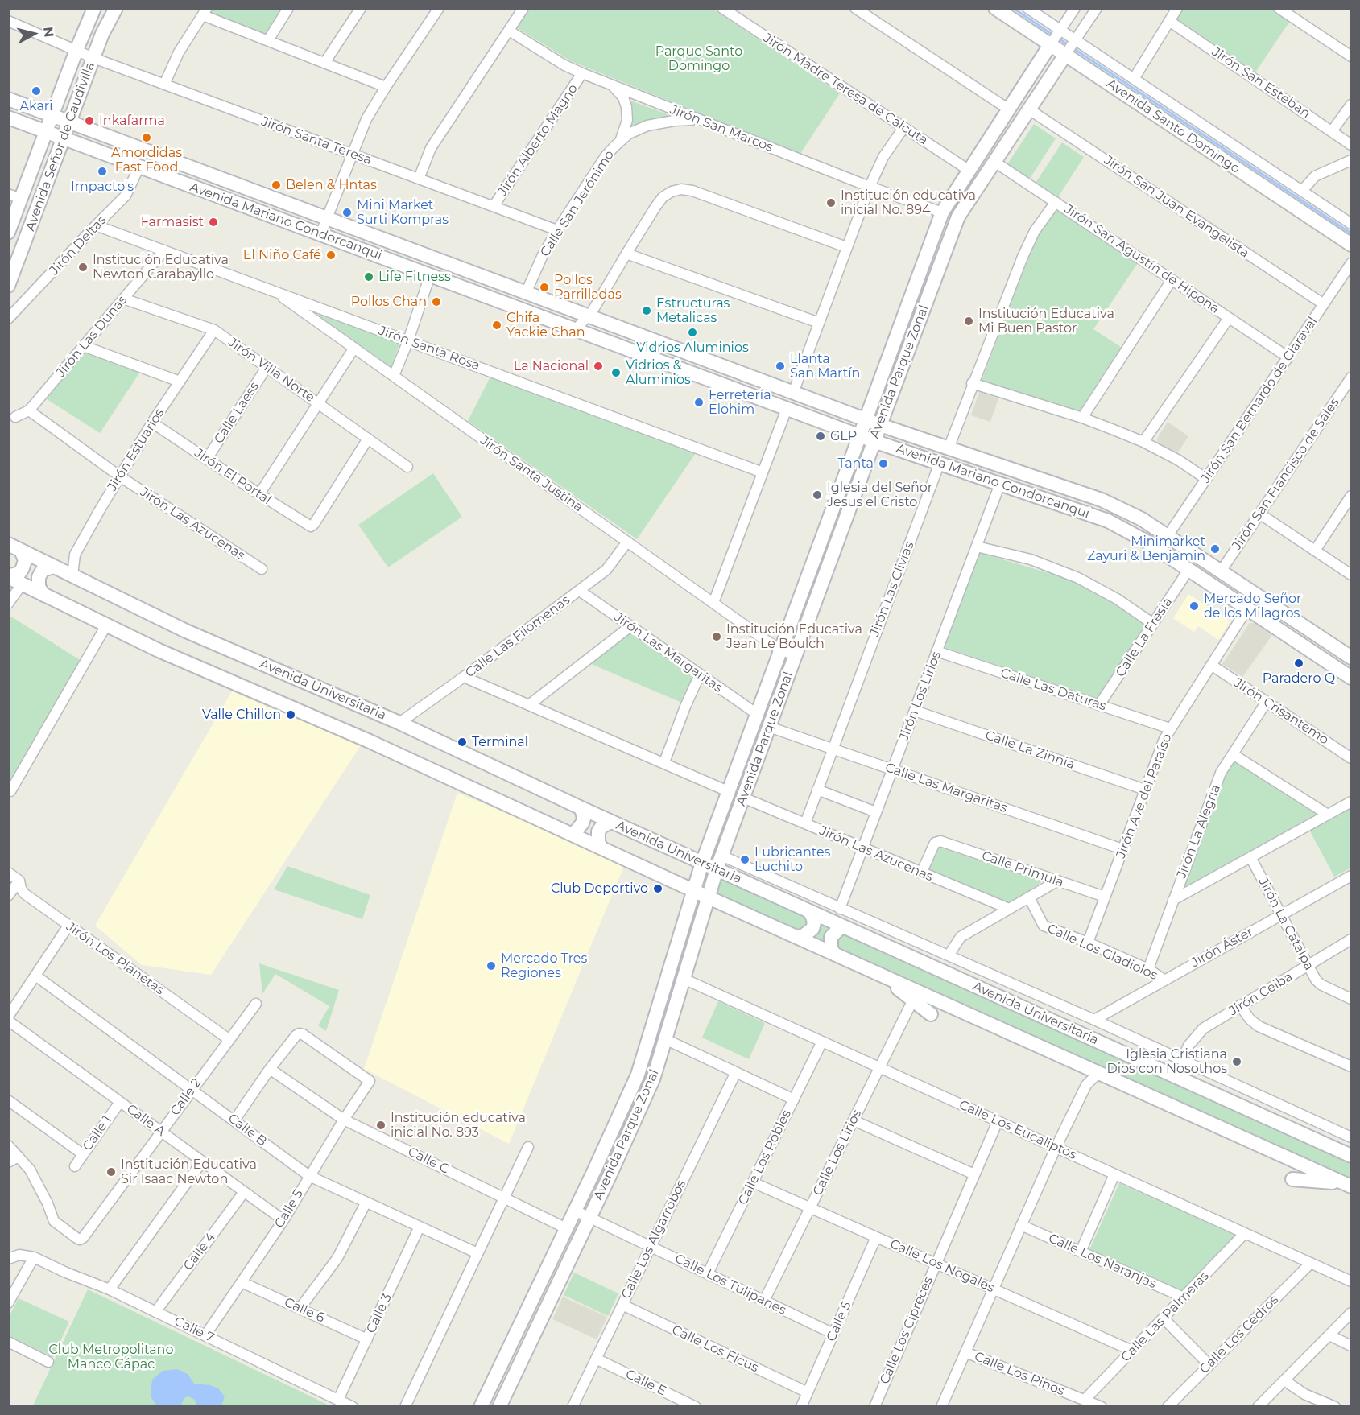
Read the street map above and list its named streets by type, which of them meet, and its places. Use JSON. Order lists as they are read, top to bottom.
{
  "streets": {
    "main road": [
      "Avenida Santo Domingo",
      "Avenida Señor de Caudivilla",
      "Avenida Mariano Condorcanqui",
      "Avenida Parque Zonal",
      "Avenida Universitaria"
    ],
    "street": [
      "Jirón San Esteban",
      "Jirón Madre Teresa de Calcuta",
      "Jirón San Marcos",
      "Jirón Alberto Magno",
      "Jirón Santa Teresa",
      "Calle San Jerónimo",
      "Jirón San Juan Evangelista",
      "Jirón Deltas",
      "Jirón San Agustín de Hipona",
      "Jirón Las Dunas",
      "Jirón Santa Rosa",
      "Jirón Villa Norte",
      "Jirón San Bernardo de Claraval",
      "Calle Laess",
      "Jirón Estuarios",
      "Jirón Santa Justina",
      "Jirón San Francisco de Sales",
      "Jirón El Portal",
      "Jirón Las Azucenas",
      "Jirón Las Clivias",
      "Calle Las Filomenas",
      "Calle La Fresia",
      "Jirón Las Margaritas",
      "Calle Las Daturas",
      "Jirón Los Lirios",
      "Jirón Crisantemo",
      "Calle La Zinnia",
      "Calle Las Margaritas",
      "Jirón Ave del Paraíso",
      "Jirón La Alegría",
      "Calle Primula",
      "Jirón La Catalpa",
      "Jirón Áster",
      "Calle Los Gladiolos",
      "Jirón Los Planetas",
      "Jirón Ceiba",
      "Calle 2",
      "Calle A",
      "Calle B",
      "Calle Los Eucaliptos",
      "Calle 1",
      "Calle Los Lirios",
      "Calle Los Robles",
      "Calle C",
      "Calle 5",
      "Calle Los Algarrobos",
      "Calle 4",
      "Calle Los Naranjas",
      "Calle Los Nogales",
      "Calle Los Tulipanes",
      "Calle 6",
      "Calle 3",
      "Calle Las Palmeras",
      "Calle 7",
      "Calle Los Cipreces",
      "Calle Los Cedros",
      "Calle Los Ficus",
      "Calle Los Pinos",
      "Calle E"
    ]
  },
  "crossings": [
    ["Jirón Madre Teresa de Calcuta", "Avenida Parque Zonal"],
    ["Avenida Santo Domingo", "Avenida Parque Zonal"],
    ["Jirón San Marcos", "Jirón Alberto Magno"],
    ["Jirón San Marcos", "Calle San Jerónimo"],
    ["Jirón San Marcos", "Avenida Parque Zonal"],
    ["Jirón Alberto Magno", "Jirón Santa Teresa"],
    ["Jirón Santa Teresa", "Avenida Señor de Caudivilla"],
    ["Jirón Santa Teresa", "Calle San Jerónimo"],
    ["Avenida Señor de Caudivilla", "Avenida Mariano Condorcanqui"],
    ["Calle San Jerónimo", "Avenida Mariano Condorcanqui"],
    ["Jirón San Juan Evangelista", "Avenida Parque Zonal"],
    ["Jirón San Juan Evangelista", "Jirón San Bernardo de Claraval"],
    ["Avenida Mariano Condorcanqui", "Jirón Deltas"],
    ["Avenida Mariano Condorcanqui", "Avenida Parque Zonal"],
    ["Avenida Mariano Condorcanqui", "Jirón San Bernardo de Claraval"],
    ["Avenida Mariano Condorcanqui", "Jirón San Francisco de Sales"],
    ["Avenida Mariano Condorcanqui", "Jirón Las Clivias"],
    ["Avenida Mariano Condorcanqui", "Calle La Fresia"],
    ["Avenida Mariano Condorcanqui", "Jirón Los Lirios"],
    ["Avenida Mariano Condorcanqui", "Jirón Ave del Paraíso"],
    ["Jirón Deltas", "Jirón Santa Rosa"],
    ["Jirón San Agustín de Hipona", "Avenida Parque Zonal"],
    ["Jirón San Agustín de Hipona", "Jirón San Bernardo de Claraval"],
    ["Jirón Las Dunas", "Jirón Santa Rosa"],
    ["Jirón Las Dunas", "Jirón Villa Norte"],
    ["Jirón Las Dunas", "Jirón Las Azucenas"],
    ["Jirón Santa Rosa", "Jirón Santa Justina"],
    ["Jirón Villa Norte", "Calle Laess"],
    ["Jirón Villa Norte", "Jirón Estuarios"],
    ["Jirón Villa Norte", "Jirón El Portal"],
    ["Avenida Parque Zonal", "Jirón Santa Justina"],
    ["Avenida Parque Zonal", "Jirón Las Azucenas"],
    ["Avenida Parque Zonal", "Jirón Las Margaritas"],
    ["Avenida Parque Zonal", "Avenida Universitaria"],
    ["Avenida Parque Zonal", "Calle Las Margaritas"],
    ["Avenida Parque Zonal", "Calle Los Eucaliptos"],
    ["Avenida Parque Zonal", "Calle C"],
    ["Avenida Parque Zonal", "Calle Los Tulipanes"],
    ["Calle Laess", "Jirón El Portal"],
    ["Jirón Estuarios", "Jirón El Portal"],
    ["Jirón Estuarios", "Jirón Las Azucenas"],
    ["Jirón Estuarios", "Avenida Universitaria"],
    ["Jirón Santa Justina", "Calle Las Filomenas"],
    ["Jirón Las Azucenas", "Jirón Las Clivias"],
    ["Jirón Las Azucenas", "Jirón Los Lirios"],
    ["Jirón Las Azucenas", "Calle Primula"],
    ["Jirón Las Clivias", "Calle Las Margaritas"],
    ["Calle Las Filomenas", "Jirón Las Margaritas"],
    ["Calle Las Filomenas", "Avenida Universitaria"],
    ["Calle La Fresia", "Calle Las Daturas"],
    ["Avenida Universitaria", "Jirón Los Lirios"],
    ["Avenida Universitaria", "Jirón Áster"],
    ["Avenida Universitaria", "Jirón Ceiba"],
    ["Calle Las Daturas", "Jirón Los Lirios"],
    ["Calle Las Daturas", "Jirón Ave del Paraíso"],
    ["Jirón Los Lirios", "Calle La Zinnia"],
    ["Jirón Los Lirios", "Calle Las Margaritas"],
    ["Jirón Crisantemo", "Jirón Ave del Paraíso"],
    ["Jirón Crisantemo", "Jirón La Alegría"],
    ["Calle La Zinnia", "Jirón Ave del Paraíso"],
    ["Calle Las Margaritas", "Jirón Ave del Paraíso"],
    ["Jirón Ave del Paraíso", "Calle Primula"],
    ["Jirón Ave del Paraíso", "Calle Los Gladiolos"],
    ["Jirón La Alegría", "Calle Los Gladiolos"],
    ["Jirón La Catalpa", "Jirón Áster"],
    ["Jirón La Catalpa", "Jirón Ceiba"],
    ["Jirón Áster", "Calle Los Gladiolos"],
    ["Jirón Los Planetas", "Calle 2"],
    ["Calle 2", "Calle A"],
    ["Calle 2", "Calle B"],
    ["Calle A", "Calle 1"],
    ["Calle A", "Calle 5"],
    ["Calle A", "Calle 4"],
    ["Calle B", "Calle 5"],
    ["Calle B", "Calle 3"],
    ["Calle Los Eucaliptos", "Calle Los Lirios"],
    ["Calle Los Eucaliptos", "Calle Los Robles"],
    ["Calle Los Eucaliptos", "Calle Las Palmeras"],
    ["Calle Los Eucaliptos", "Calle Los Cipreces"],
    ["Calle Los Eucaliptos", "Calle Los Cedros"],
    ["Calle Los Lirios", "Calle Los Nogales"],
    ["Calle Los Lirios", "Calle Los Tulipanes"],
    ["Calle Los Robles", "Calle Los Nogales"],
    ["Calle Los Robles", "Calle Los Tulipanes"],
    ["Calle C", "Calle 5"],
    ["Calle 5", "Calle Los Nogales"],
    ["Calle 5", "Calle Los Tulipanes"],
    ["Calle 5", "Calle 6"],
    ["Calle 5", "Calle 7"],
    ["Calle 5", "Calle Los Ficus"],
    ["Calle Los Algarrobos", "Calle Los Tulipanes"],
    ["Calle Los Algarrobos", "Calle Los Ficus"],
    ["Calle Los Algarrobos", "Calle E"],
    ["Calle 4", "Calle 7"],
    ["Calle Los Naranjas", "Calle Las Palmeras"],
    ["Calle Los Nogales", "Calle Las Palmeras"],
    ["Calle Los Nogales", "Calle Los Cipreces"],
    ["Calle 6", "Calle 3"],
    ["Calle 3", "Calle 7"],
    ["Calle Las Palmeras", "Calle Los Pinos"]
  ],
  "parks": ["Parque Santo Domingo", "Club Metropolitano Manco Cápac"],
  "places": [
    "Akari",
    "Inkafarma",
    "Amordidas Fast Food",
    "Impacto's",
    "Belen & Hntas",
    "Institución educativa inicial No. 894",
    "Mini Market Surti Kompras",
    "Farmasist",
    "El Niño Café",
    "Institución Educativa Newton Carabayllo",
    "Life Fitness",
    "Pollos Parrilladas",
    "Pollos Chan",
    "Estructuras Metalicas",
    "Institución Educativa Mi Buen Pastor",
    "Chifa Yackie Chan",
    "Vidrios Aluminios",
    "La Nacional",
    "Llanta San Martín",
    "Vidrios & Aluminios",
    "Ferretería Elohim",
    "GLP",
    "Tanta",
    "Iglesia del Señor Jesus el Cristo",
    "Minimarket Zayuri & Benjamin",
    "Mercado Señor de los Milagros",
    "Institución Educativa Jean Le Boulch",
    "Paradero Q",
    "Valle Chillon",
    "Terminal",
    "Lubricantes Luchito",
    "Club Deportivo",
    "Mercado Tres Regiones",
    "Iglesia Cristiana Dios con Nosothos",
    "Institución educativa inicial No. 893",
    "Institución Educativa Sir Isaac Newton"
  ],
  "north": "right"
}
